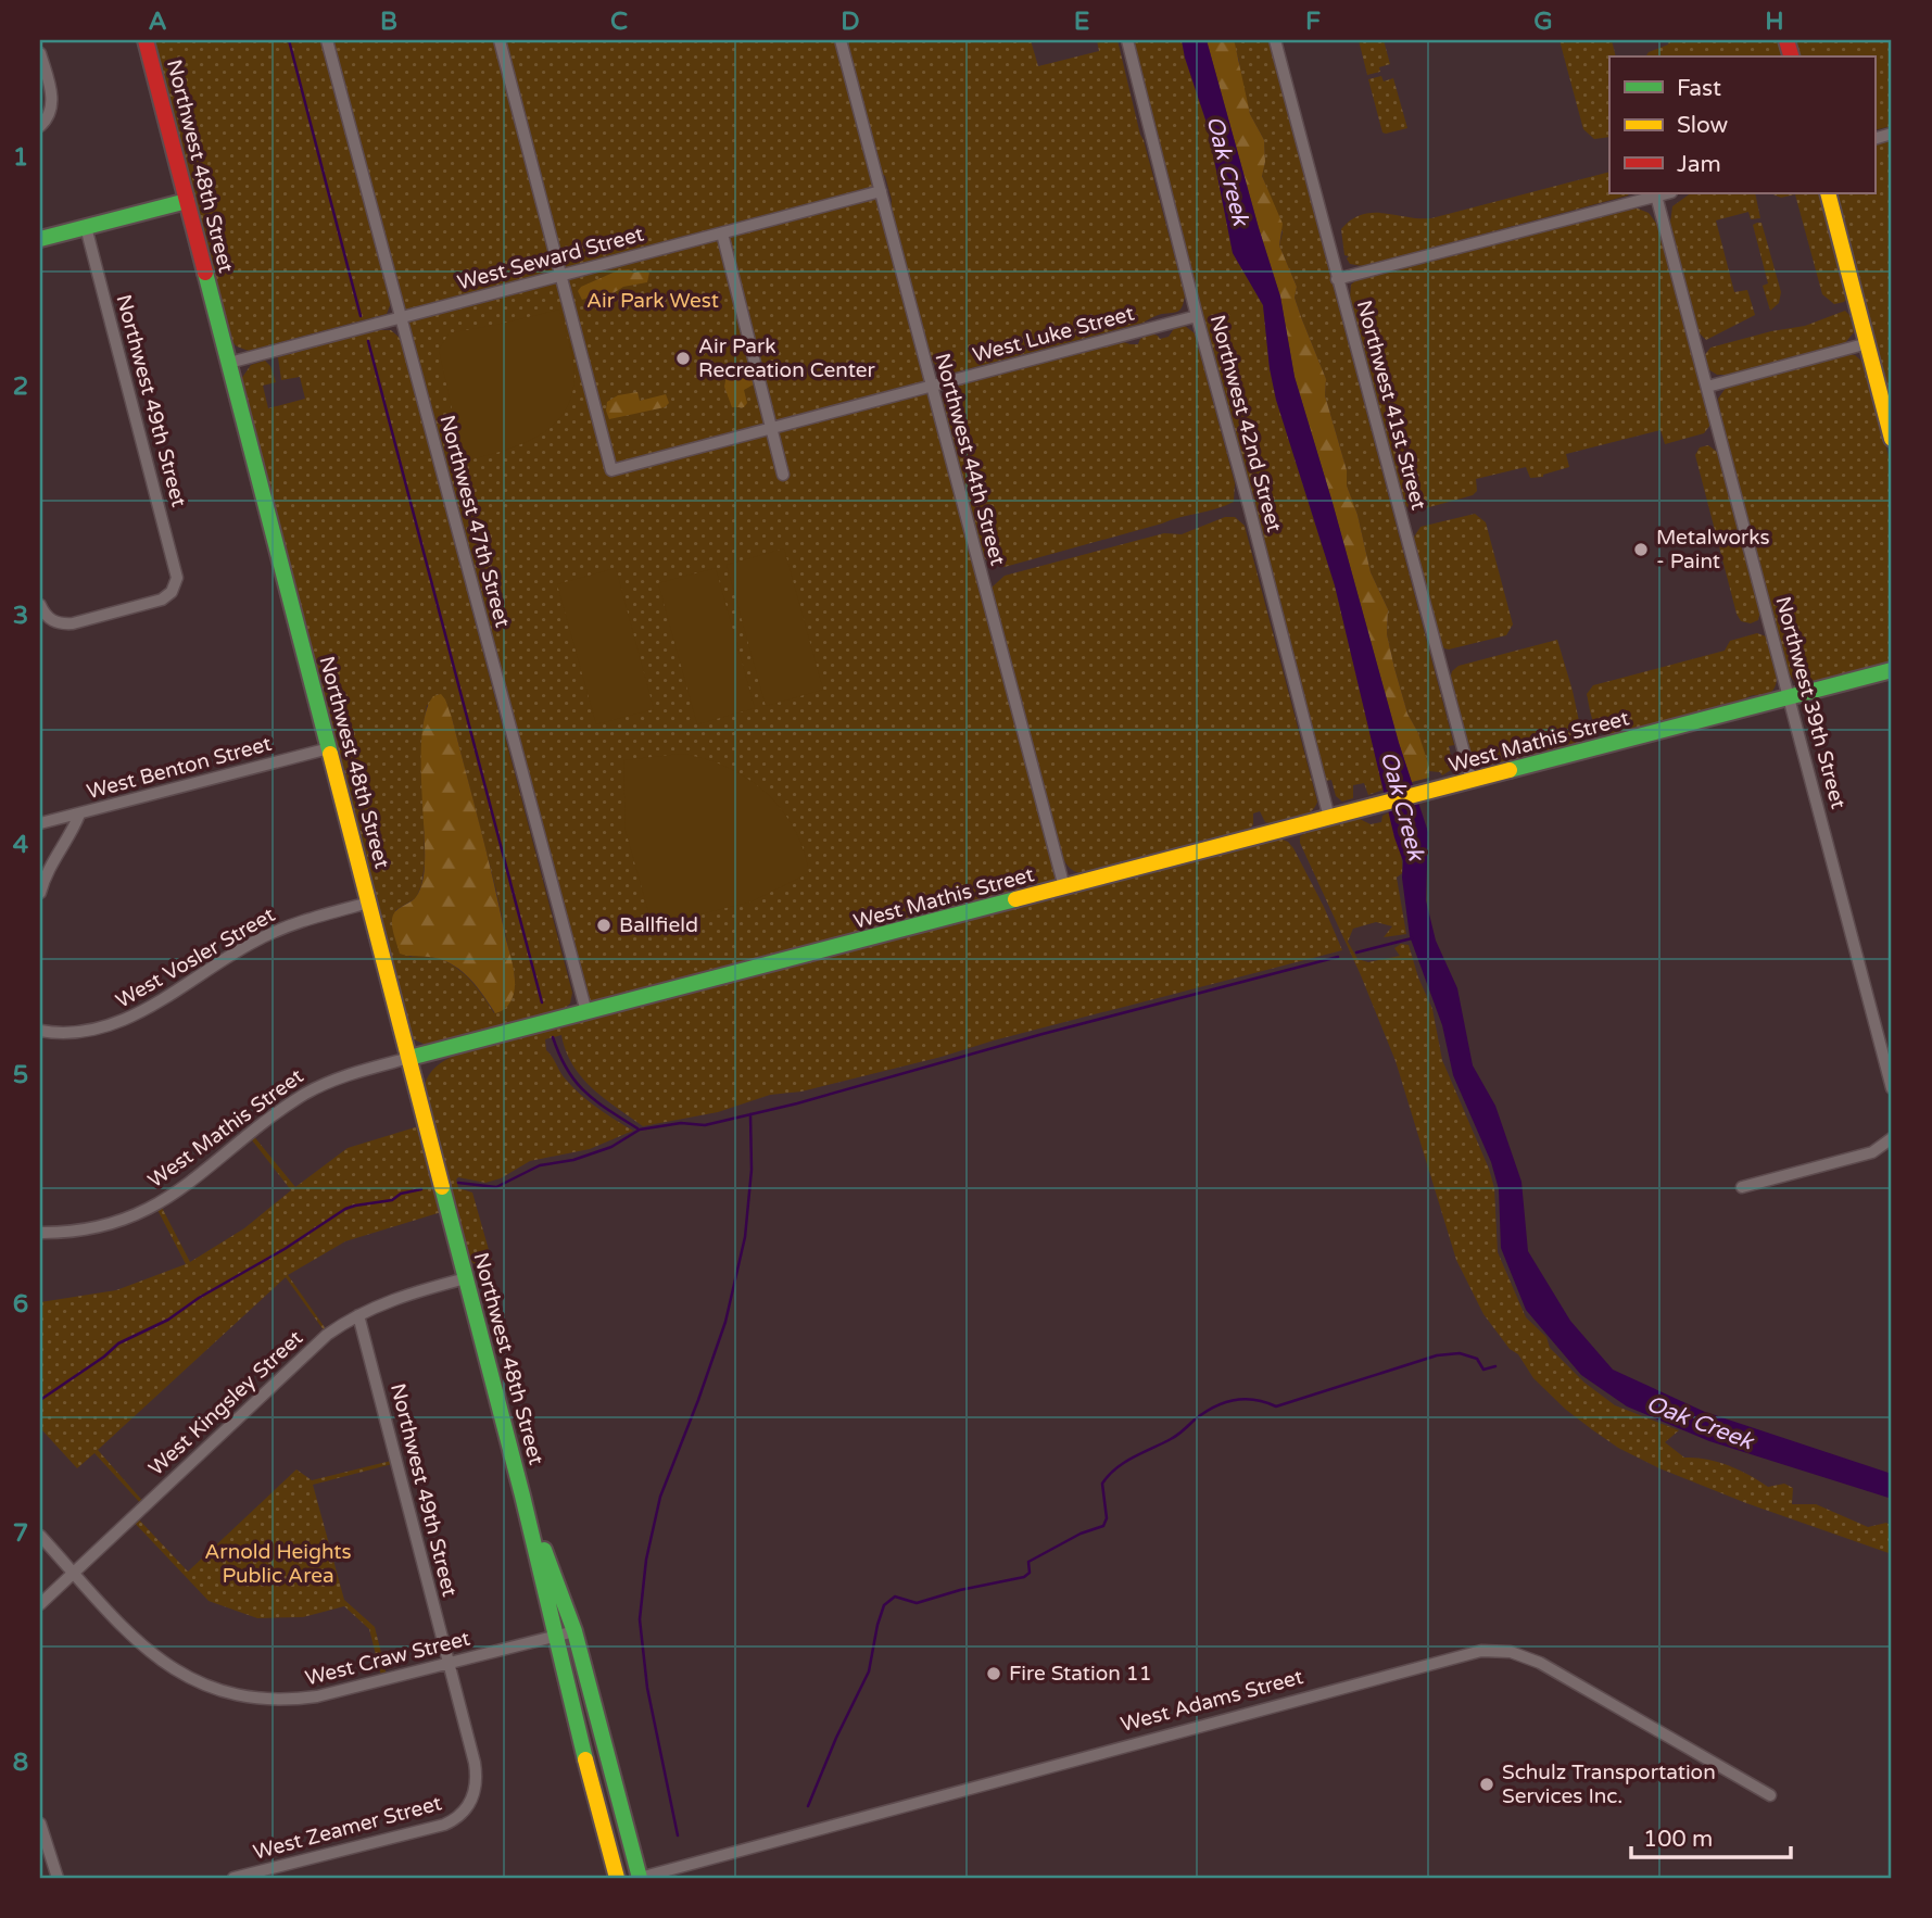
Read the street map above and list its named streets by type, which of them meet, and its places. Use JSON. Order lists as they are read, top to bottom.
{
  "streets": {
    "main road": ["Northwest 48th Street", "West Mathis Street"],
    "street": [
      "West Seward Street",
      "West Luke Street",
      "Northwest 49th Street",
      "Northwest 41st Street",
      "Northwest 42nd Street",
      "Northwest 44th Street",
      "Northwest 47th Street",
      "Northwest 39th Street",
      "West Benton Street",
      "West Vosler Street",
      "West Kingsley Street",
      "West Craw Street",
      "West Adams Street",
      "West Zeamer Street"
    ]
  },
  "crossings": [
    ["Northwest 48th Street", "West Seward Street"],
    ["Northwest 48th Street", "West Mathis Street"],
    ["Northwest 48th Street", "West Benton Street"],
    ["Northwest 48th Street", "West Vosler Street"],
    ["Northwest 48th Street", "West Kingsley Street"],
    ["Northwest 48th Street", "West Craw Street"],
    ["Northwest 48th Street", "West Adams Street"],
    ["West Seward Street", "West Luke Street"],
    ["West Seward Street", "Northwest 44th Street"],
    ["West Seward Street", "Northwest 47th Street"],
    ["West Luke Street", "Northwest 42nd Street"],
    ["West Luke Street", "Northwest 44th Street"],
    ["Northwest 49th Street", "West Kingsley Street"],
    ["Northwest 49th Street", "West Craw Street"],
    ["Northwest 49th Street", "West Zeamer Street"],
    ["Northwest 41st Street", "West Mathis Street"],
    ["Northwest 42nd Street", "West Mathis Street"],
    ["Northwest 44th Street", "West Mathis Street"],
    ["Northwest 47th Street", "West Mathis Street"],
    ["Northwest 39th Street", "West Mathis Street"],
    ["West Kingsley Street", "West Craw Street"]
  ],
  "water": ["Oak Creek"],
  "parks": ["Air Park West", "Arnold Heights Public Area"],
  "places": [
    "Air Park Recreation Center",
    "Metalworks - Paint",
    "Ballfield",
    "Fire Station 11",
    "Schulz Transportation Services Inc."
  ],
  "legend": ["Fast", "Slow", "Jam"],
  "scale_bar": "100 m",
  "grid": {
    "columns": [
      "A",
      "B",
      "C",
      "D",
      "E",
      "F",
      "G",
      "H"
    ],
    "rows": [
      "1",
      "2",
      "3",
      "4",
      "5",
      "6",
      "7",
      "8"
    ]
  }
}
